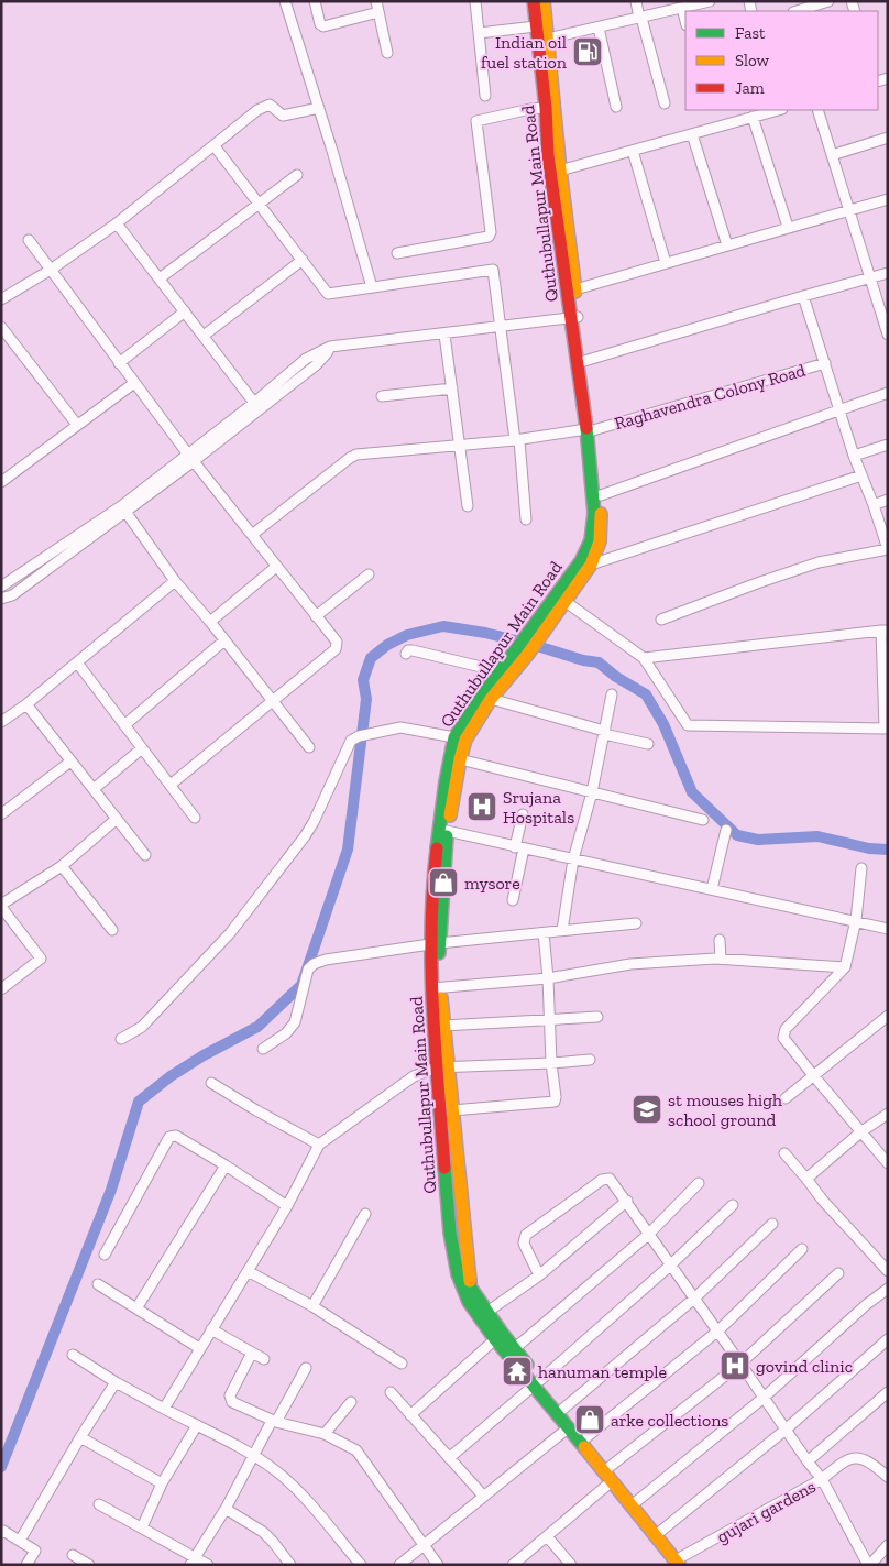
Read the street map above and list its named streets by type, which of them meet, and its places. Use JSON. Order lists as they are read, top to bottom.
{
  "streets": {
    "main road": ["Quthubullapur Main Road"],
    "street": ["Raghavendra Colony Road", "gujari gardens"]
  },
  "crossings": [
    ["Quthubullapur Main Road", "Raghavendra Colony Road"],
    ["Quthubullapur Main Road", "gujari gardens"]
  ],
  "places": {
    "fuel station": ["Indian oil fuel station"],
    "hospital": ["Srujana Hospitals", "govind clinic"],
    "shop": ["mysore", "arke collections"],
    "school or university": ["st mouses high school ground"],
    "temple": ["hanuman temple"]
  },
  "legend": ["Fast", "Slow", "Jam"]
}
